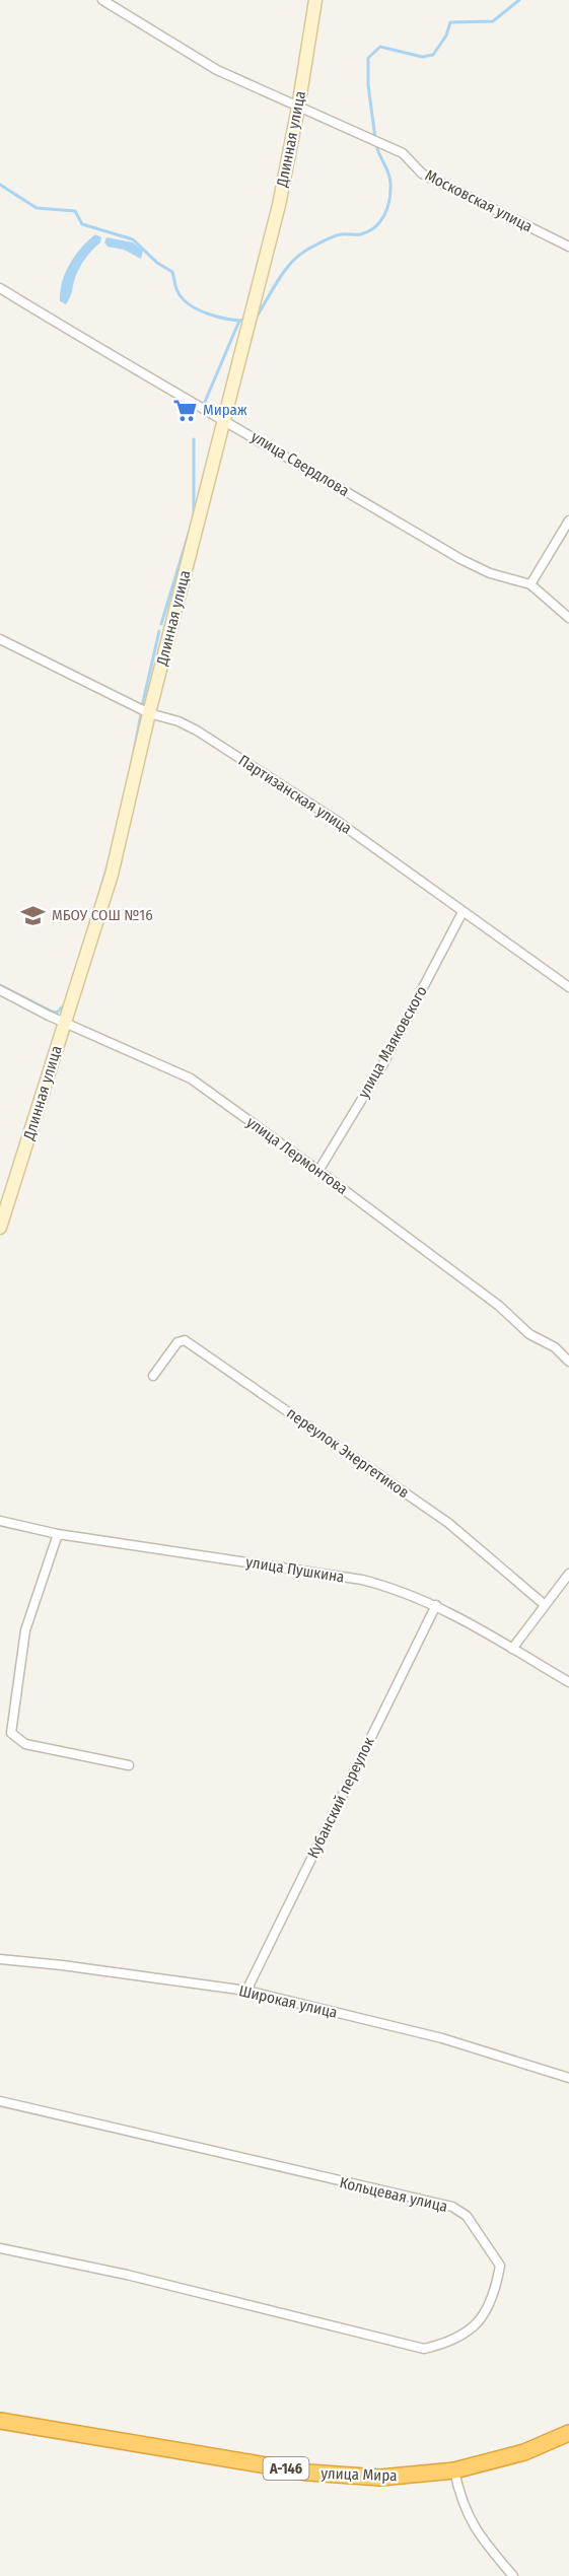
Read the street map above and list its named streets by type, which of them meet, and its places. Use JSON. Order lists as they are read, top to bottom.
{
  "streets": {
    "highway": ["А-146", "улица Мира"],
    "main road": ["Длинная улица"],
    "street": [
      "Московская улица",
      "улица Свердлова",
      "Партизанская улица",
      "улица Маяковского",
      "улица Лермонтова",
      "переулок Энергетиков",
      "улица Пушкина",
      "Кубанский переулок",
      "Широкая улица",
      "Кольцевая улица"
    ]
  },
  "crossings": [
    ["Длинная улица", "Московская улица"],
    ["Длинная улица", "улица Свердлова"],
    ["Длинная улица", "Партизанская улица"],
    ["Длинная улица", "улица Лермонтова"],
    ["Партизанская улица", "улица Маяковского"],
    ["улица Маяковского", "улица Лермонтова"],
    ["улица Пушкина", "Кубанский переулок"],
    ["Кубанский переулок", "Широкая улица"]
  ],
  "places": {
    "supermarket": ["Мираж"],
    "school or university": ["МБОУ СОШ №16"]
  }
}
